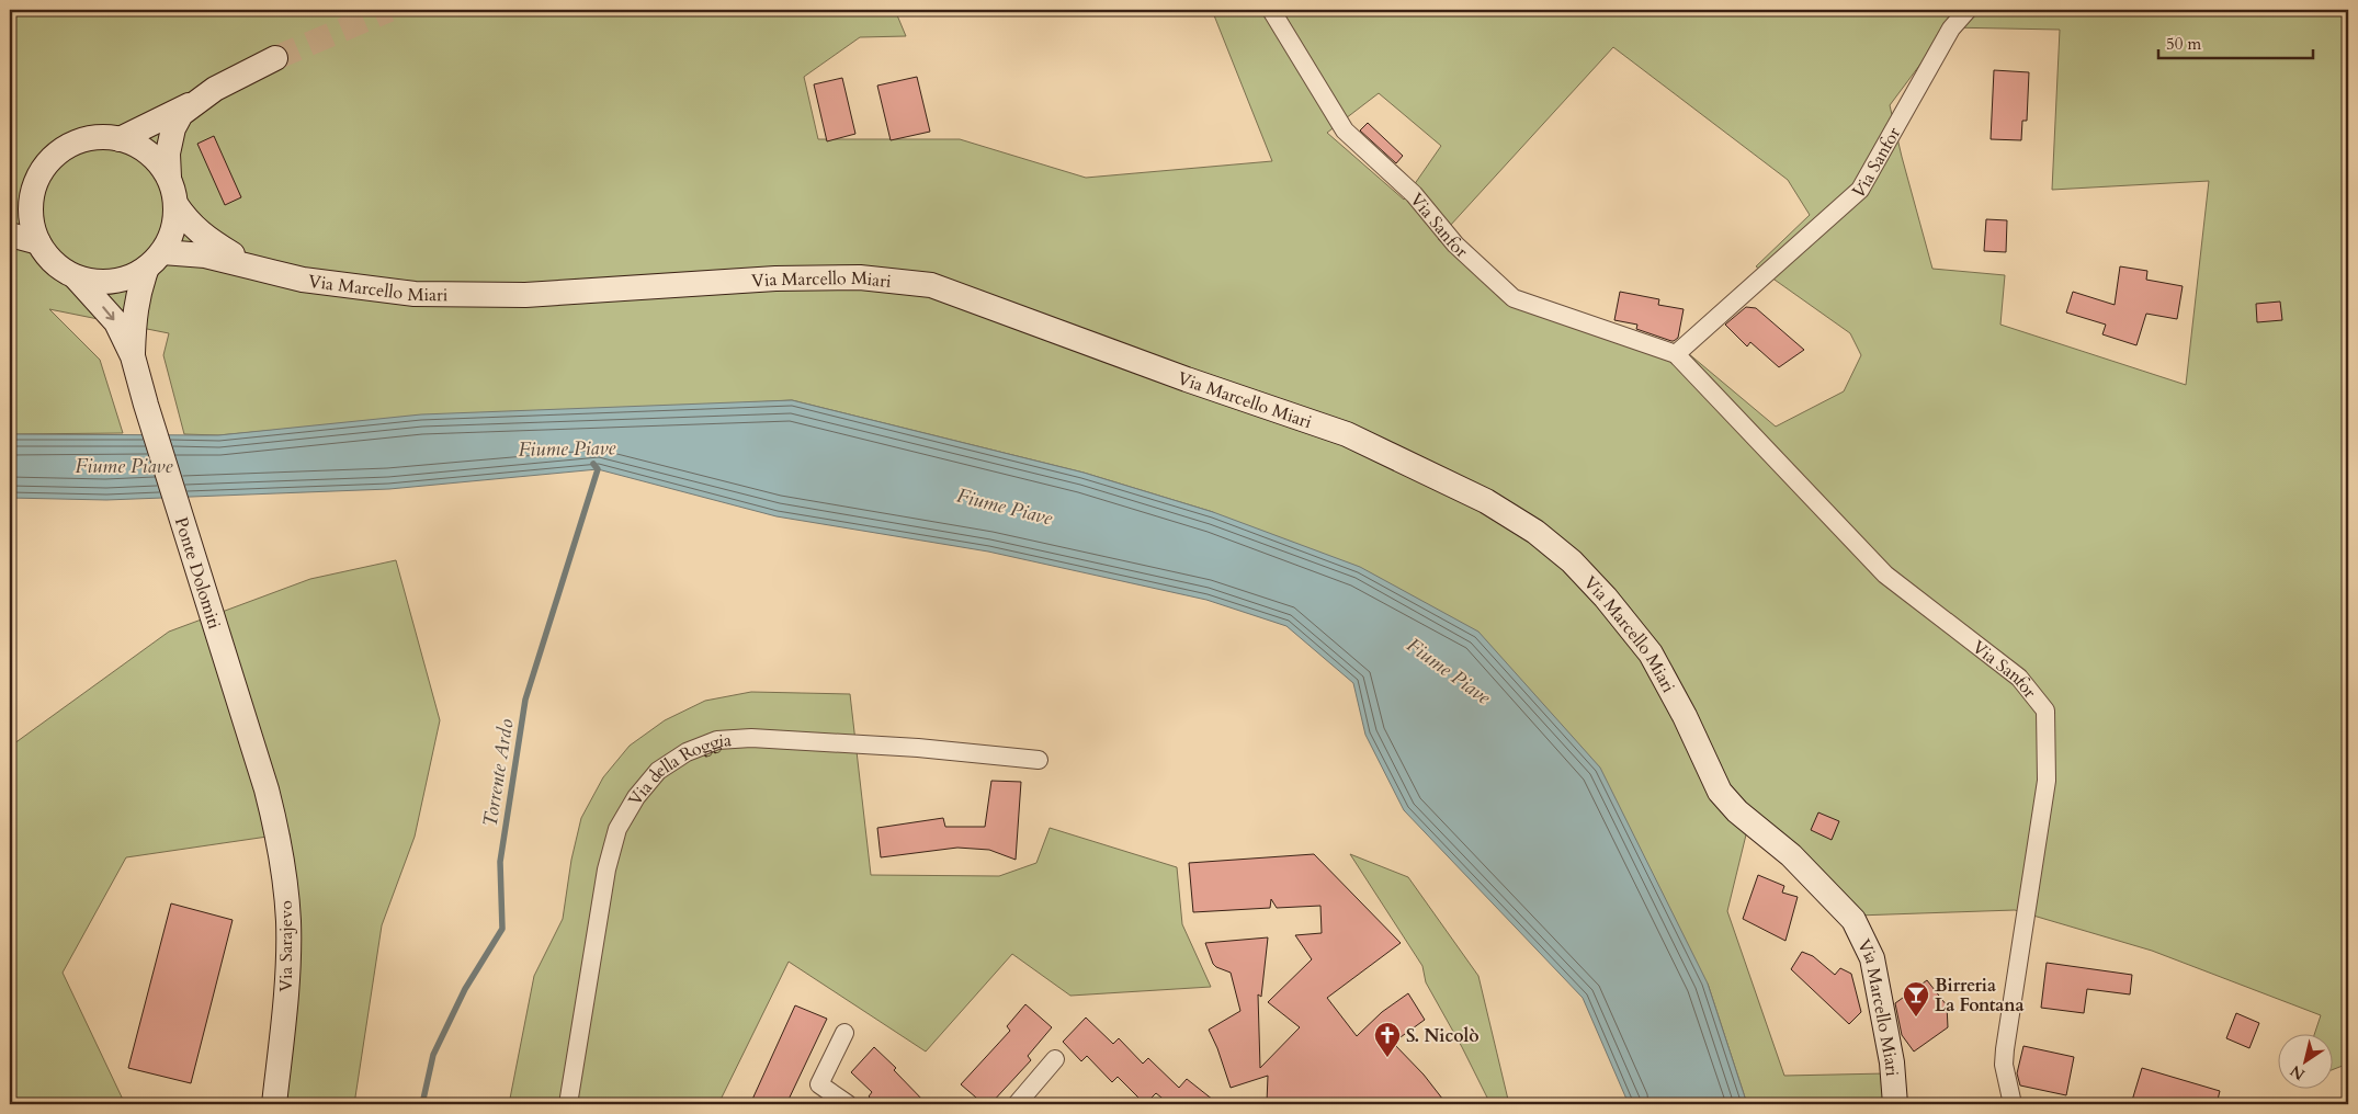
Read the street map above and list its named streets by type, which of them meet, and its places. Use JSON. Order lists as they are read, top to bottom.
{
  "streets": {
    "street": [
      "Via Sanfor",
      "Via Marcello Miari",
      "Ponte Dolomiti",
      "Via della Roggia",
      "Via Sarajevo"
    ]
  },
  "crossings": [
    ["Via Marcello Miari", "Ponte Dolomiti"],
    ["Ponte Dolomiti", "Via Sarajevo"]
  ],
  "water": ["Fiume Piave", "Torrente Ardo"],
  "places": {
    "bar": ["Birreria La Fontana"],
    "church": ["S. Nicolò"]
  },
  "scale_bar": "50 m",
  "north": "bottom left"
}
